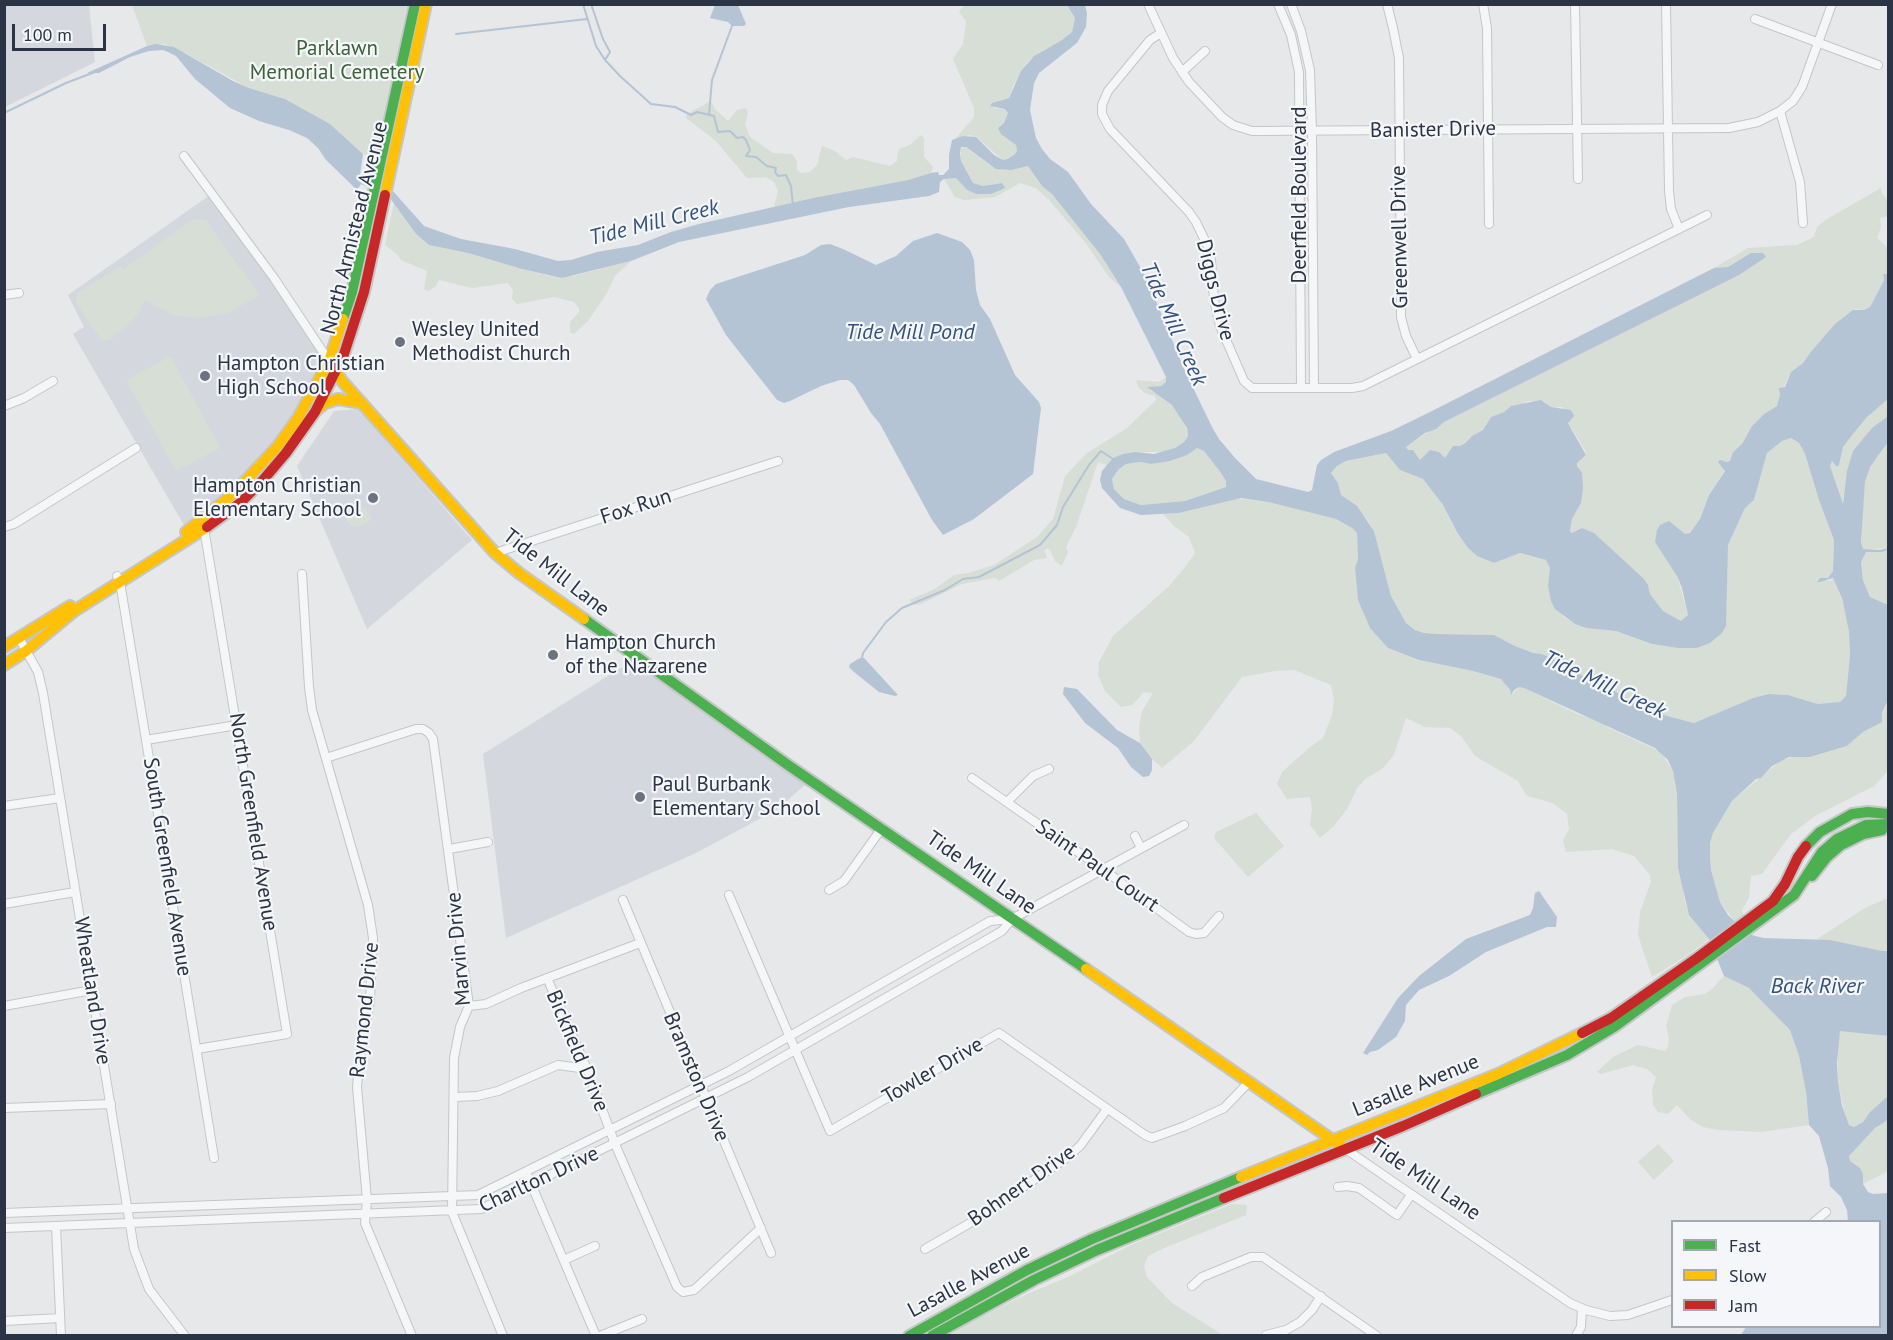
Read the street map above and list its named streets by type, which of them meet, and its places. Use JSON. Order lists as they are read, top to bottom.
{
  "streets": {
    "main road": ["North Armistead Avenue", "Tide Mill Lane", "Lasalle Avenue"],
    "street": [
      "Banister Drive",
      "Deerfield Boulevard",
      "Greenwell Drive",
      "Diggs Drive",
      "Fox Run",
      "North Greenfield Avenue",
      "Saint Paul Court",
      "South Greenfield Avenue",
      "Marvin Drive",
      "Wheatland Drive",
      "Raymond Drive",
      "Bickfield Drive",
      "Towler Drive",
      "Bramston Drive",
      "Charlton Drive",
      "Bohnert Drive"
    ]
  },
  "crossings": [
    ["Banister Drive", "Deerfield Boulevard"],
    ["Banister Drive", "Greenwell Drive"],
    ["Banister Drive", "Diggs Drive"],
    ["Deerfield Boulevard", "Diggs Drive"],
    ["North Armistead Avenue", "Tide Mill Lane"],
    ["North Armistead Avenue", "North Greenfield Avenue"],
    ["North Armistead Avenue", "South Greenfield Avenue"],
    ["North Armistead Avenue", "Wheatland Drive"],
    ["Greenwell Drive", "Diggs Drive"],
    ["Fox Run", "Tide Mill Lane"],
    ["Tide Mill Lane", "Towler Drive"],
    ["Tide Mill Lane", "Lasalle Avenue"],
    ["Tide Mill Lane", "Charlton Drive"],
    ["North Greenfield Avenue", "South Greenfield Avenue"],
    ["Saint Paul Court", "Charlton Drive"],
    ["Marvin Drive", "Raymond Drive"],
    ["Marvin Drive", "Charlton Drive"],
    ["Wheatland Drive", "Charlton Drive"],
    ["Raymond Drive", "Charlton Drive"],
    ["Bickfield Drive", "Bramston Drive"],
    ["Bickfield Drive", "Charlton Drive"],
    ["Towler Drive", "Charlton Drive"],
    ["Towler Drive", "Bohnert Drive"],
    ["Bramston Drive", "Charlton Drive"]
  ],
  "water": ["Tide Mill Creek", "Tide Mill Pond", "Back River"],
  "parks": ["Parklawn Memorial Cemetery"],
  "places": [
    "Wesley United Methodist Church",
    "Hampton Christian High School",
    "Hampton Christian Elementary School",
    "Hampton Church of the Nazarene",
    "Paul Burbank Elementary School"
  ],
  "legend": ["Fast", "Slow", "Jam"],
  "scale_bar": "100 m"
}
